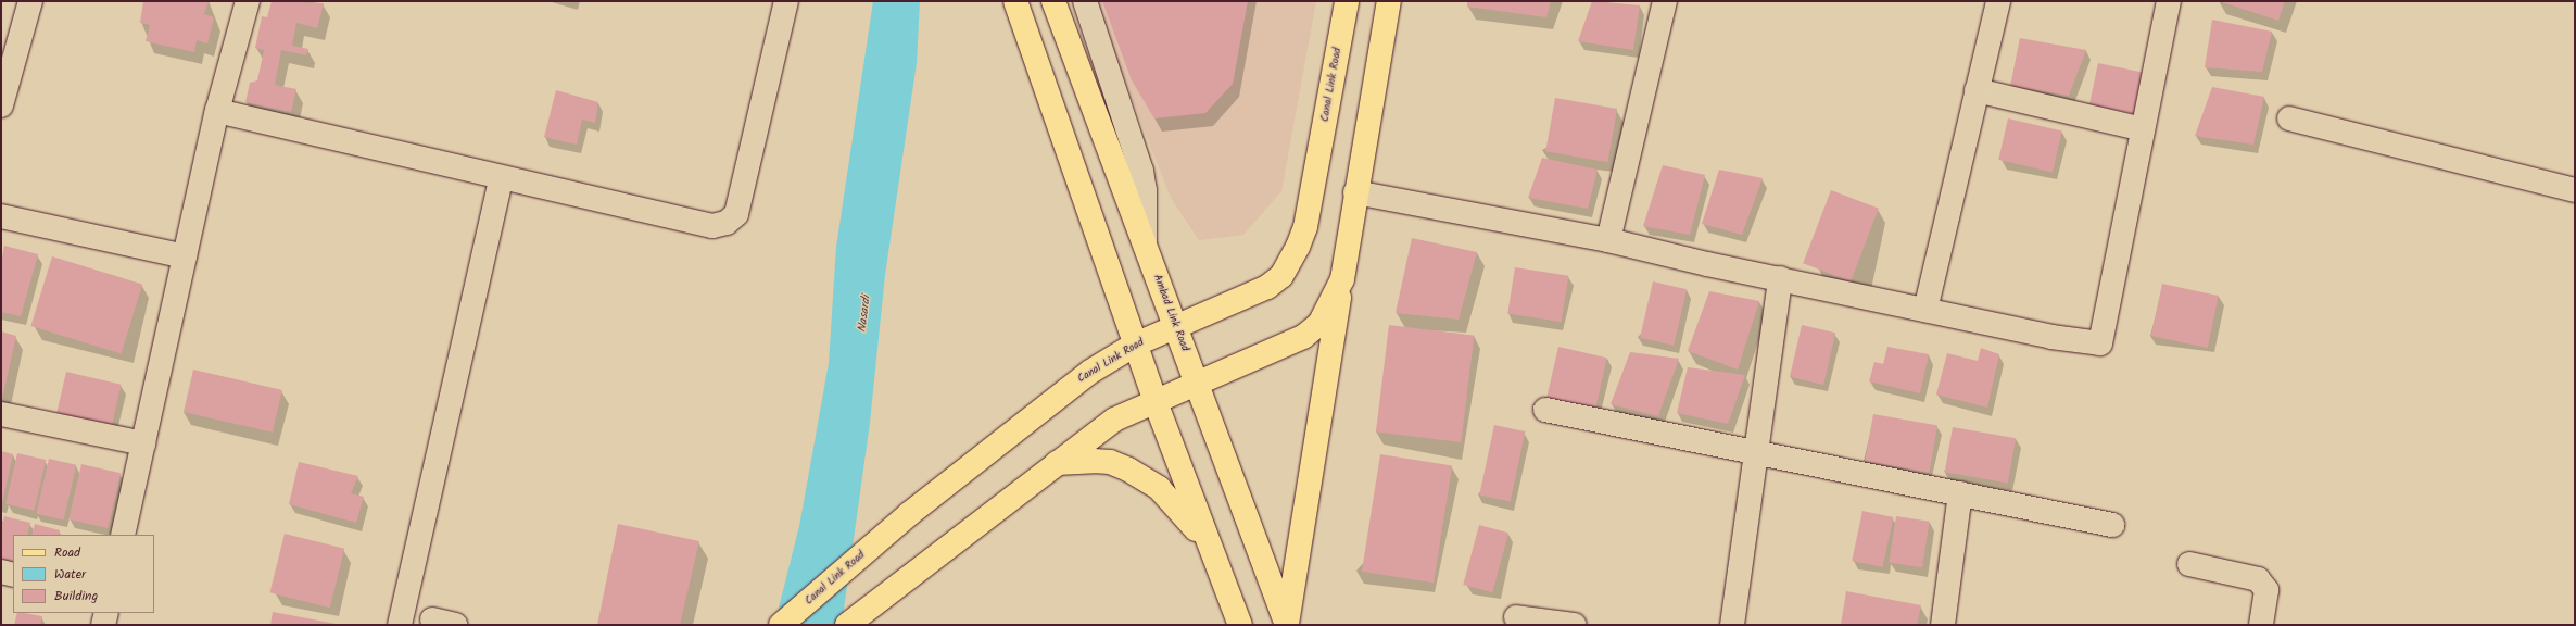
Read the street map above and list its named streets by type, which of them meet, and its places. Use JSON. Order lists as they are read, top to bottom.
{
  "streets": {
    "main road": ["Canal Link Road", "Ambad Link Road"]
  },
  "crossings": [
    ["Canal Link Road", "Ambad Link Road"]
  ],
  "water": ["Nasardi"],
  "legend": ["Road", "Water", "Building"]
}
